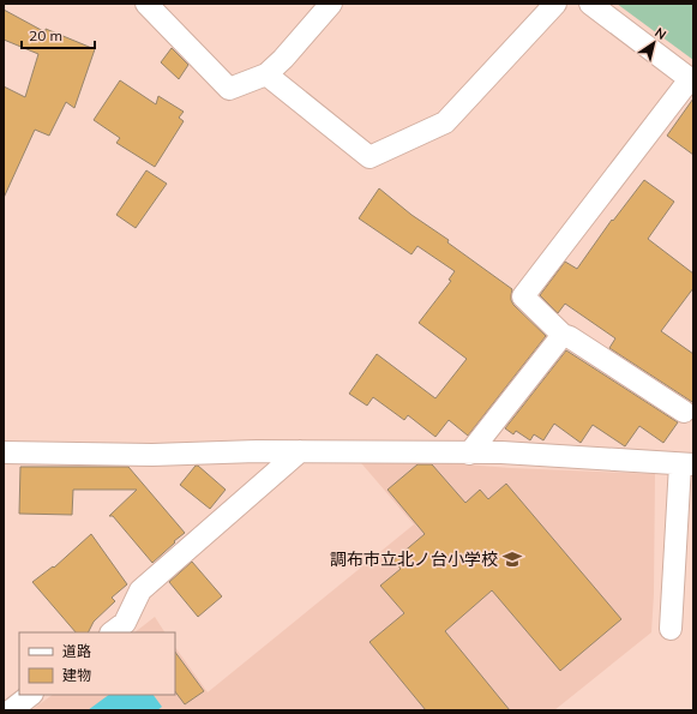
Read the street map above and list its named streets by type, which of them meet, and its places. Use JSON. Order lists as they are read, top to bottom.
{
  "places": {
    "school or university": ["調布市立北ノ台小学校"]
  },
  "legend": ["道路", "建物"],
  "scale_bar": "20 m",
  "north": "top right"
}
